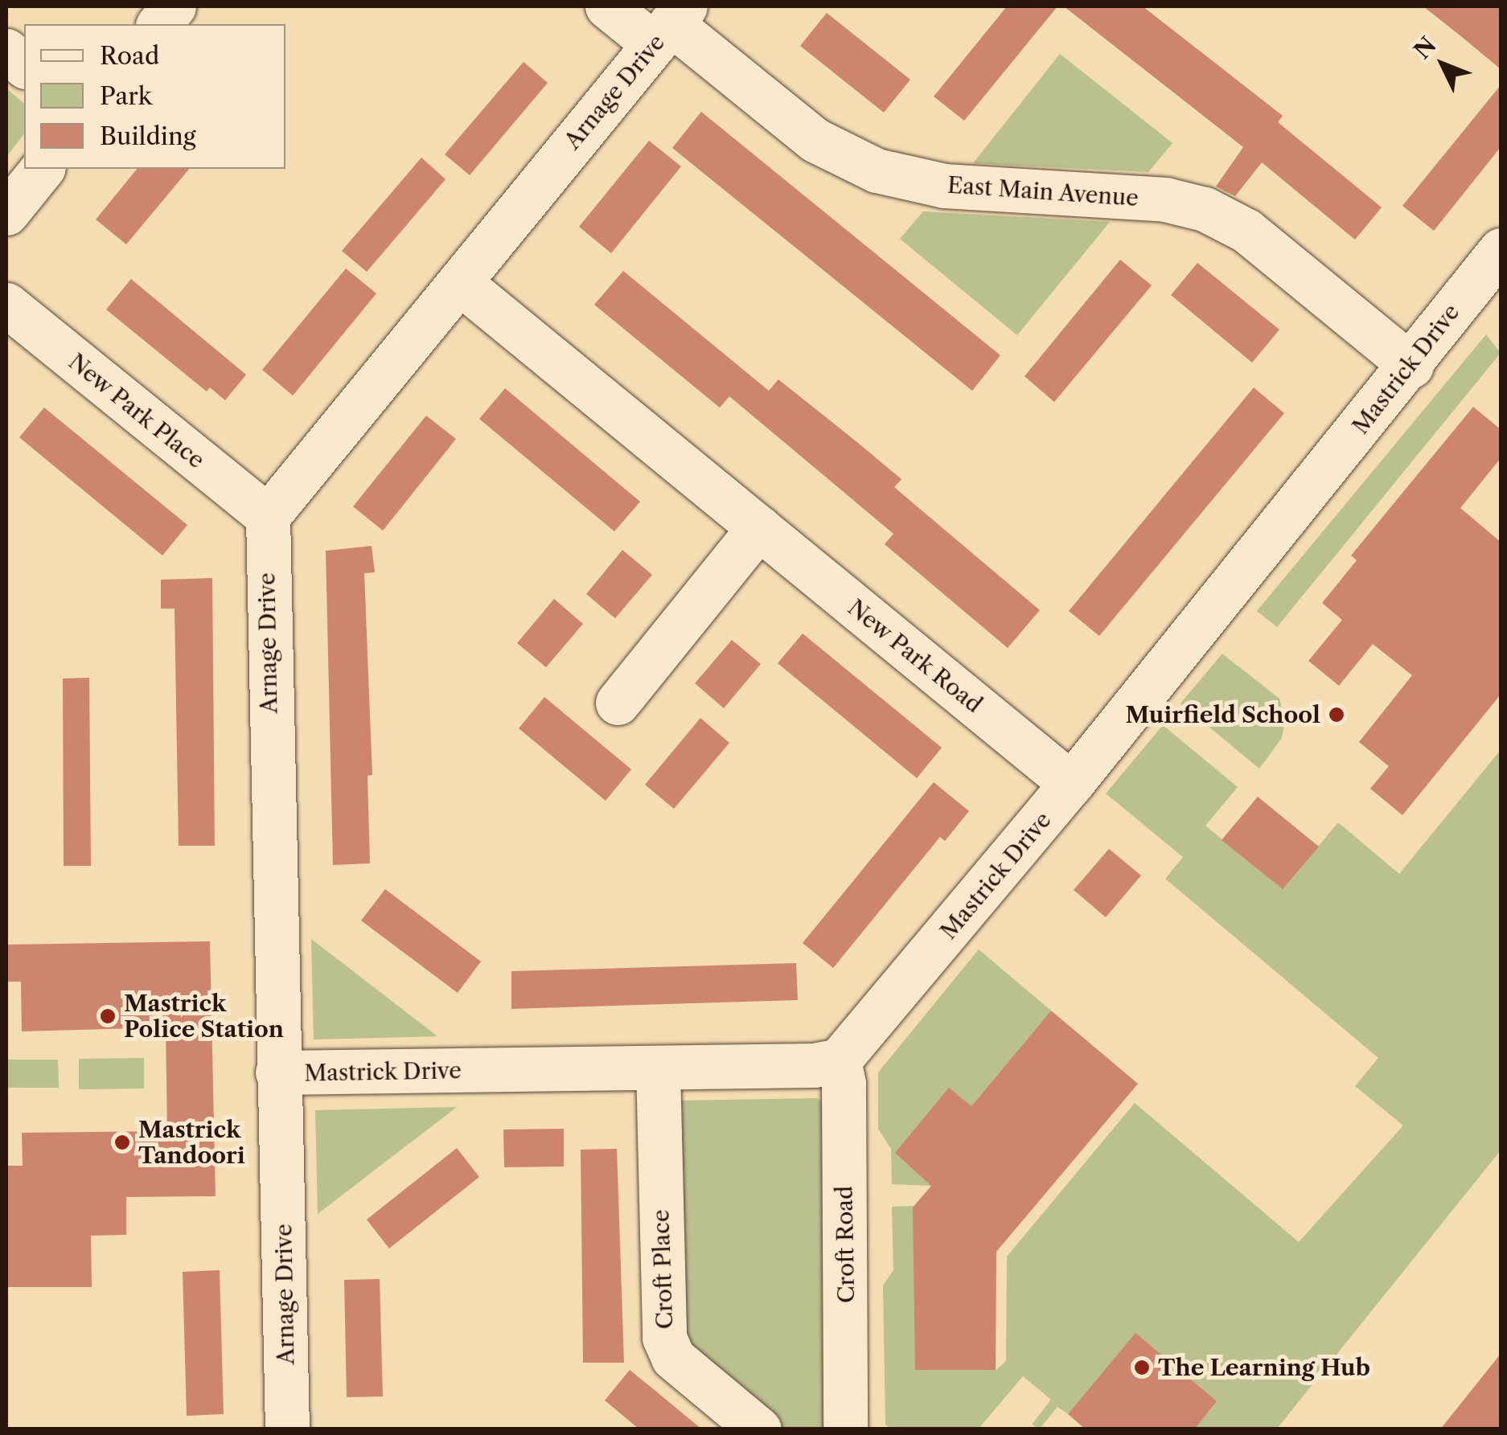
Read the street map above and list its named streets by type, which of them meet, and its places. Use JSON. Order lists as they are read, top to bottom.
{
  "streets": {
    "street": [
      "Arnage Drive",
      "East Main Avenue",
      "Mastrick Drive",
      "New Park Place",
      "New Park Road",
      "Croft Road",
      "Croft Place"
    ]
  },
  "crossings": [
    ["Arnage Drive", "East Main Avenue"],
    ["Arnage Drive", "Mastrick Drive"],
    ["Arnage Drive", "New Park Place"],
    ["Arnage Drive", "New Park Road"],
    ["East Main Avenue", "Mastrick Drive"],
    ["Mastrick Drive", "New Park Road"],
    ["Mastrick Drive", "Croft Road"],
    ["Mastrick Drive", "Croft Place"]
  ],
  "places": [
    "Muirfield School",
    "Mastrick Police Station",
    "Mastrick Tandoori",
    "The Learning Hub"
  ],
  "legend": ["Road", "Park", "Building"],
  "north": "top left"
}
